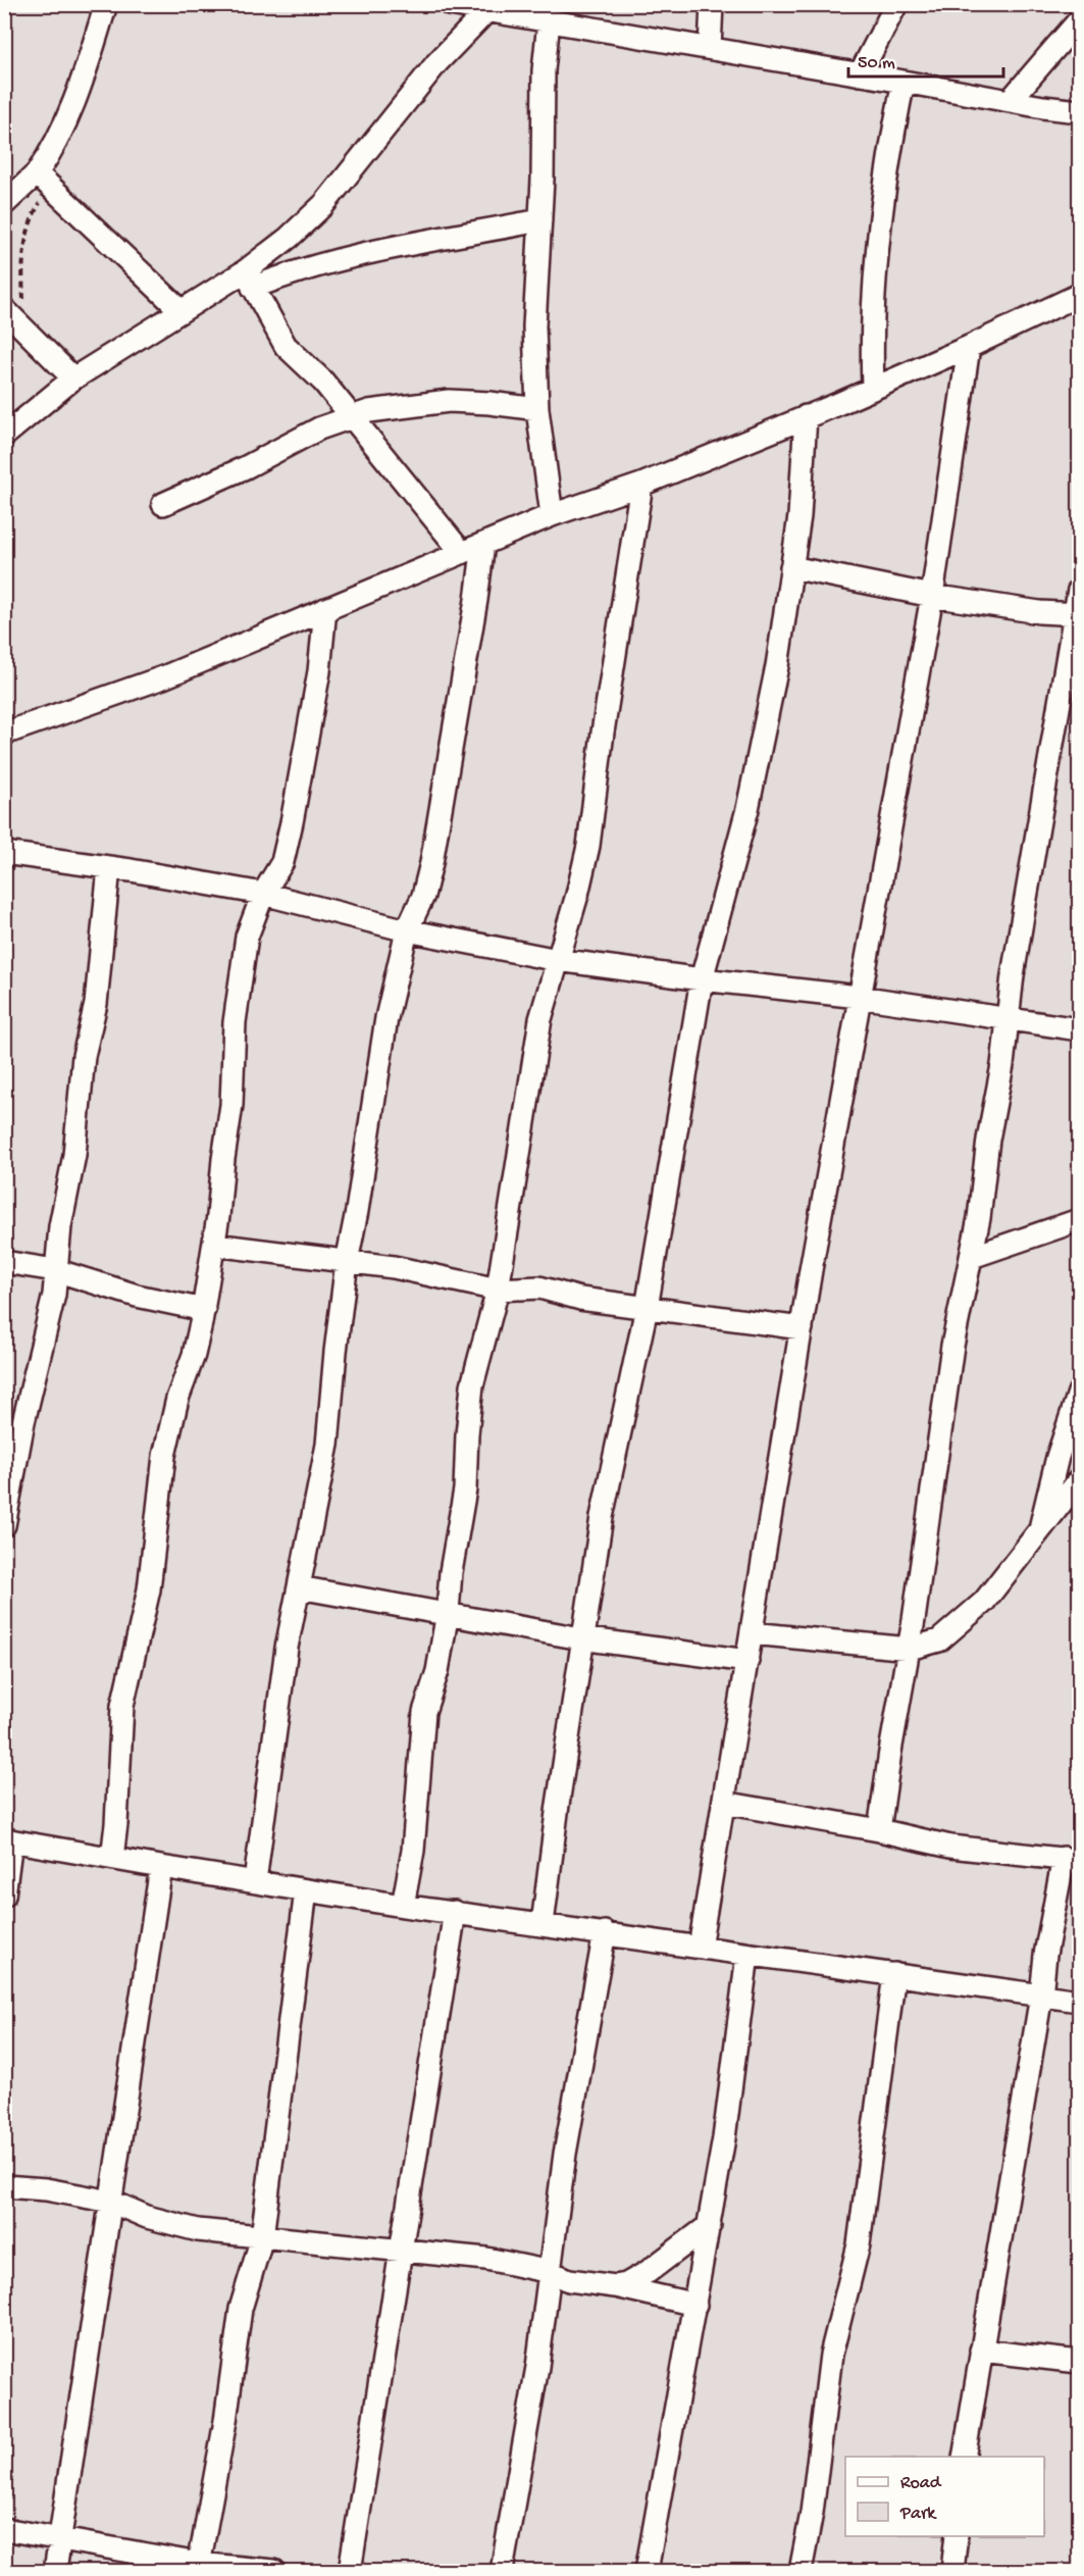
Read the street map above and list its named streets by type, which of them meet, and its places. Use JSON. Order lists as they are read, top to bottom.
{
  "legend": ["Road", "Park"],
  "scale_bar": "50 m"
}
